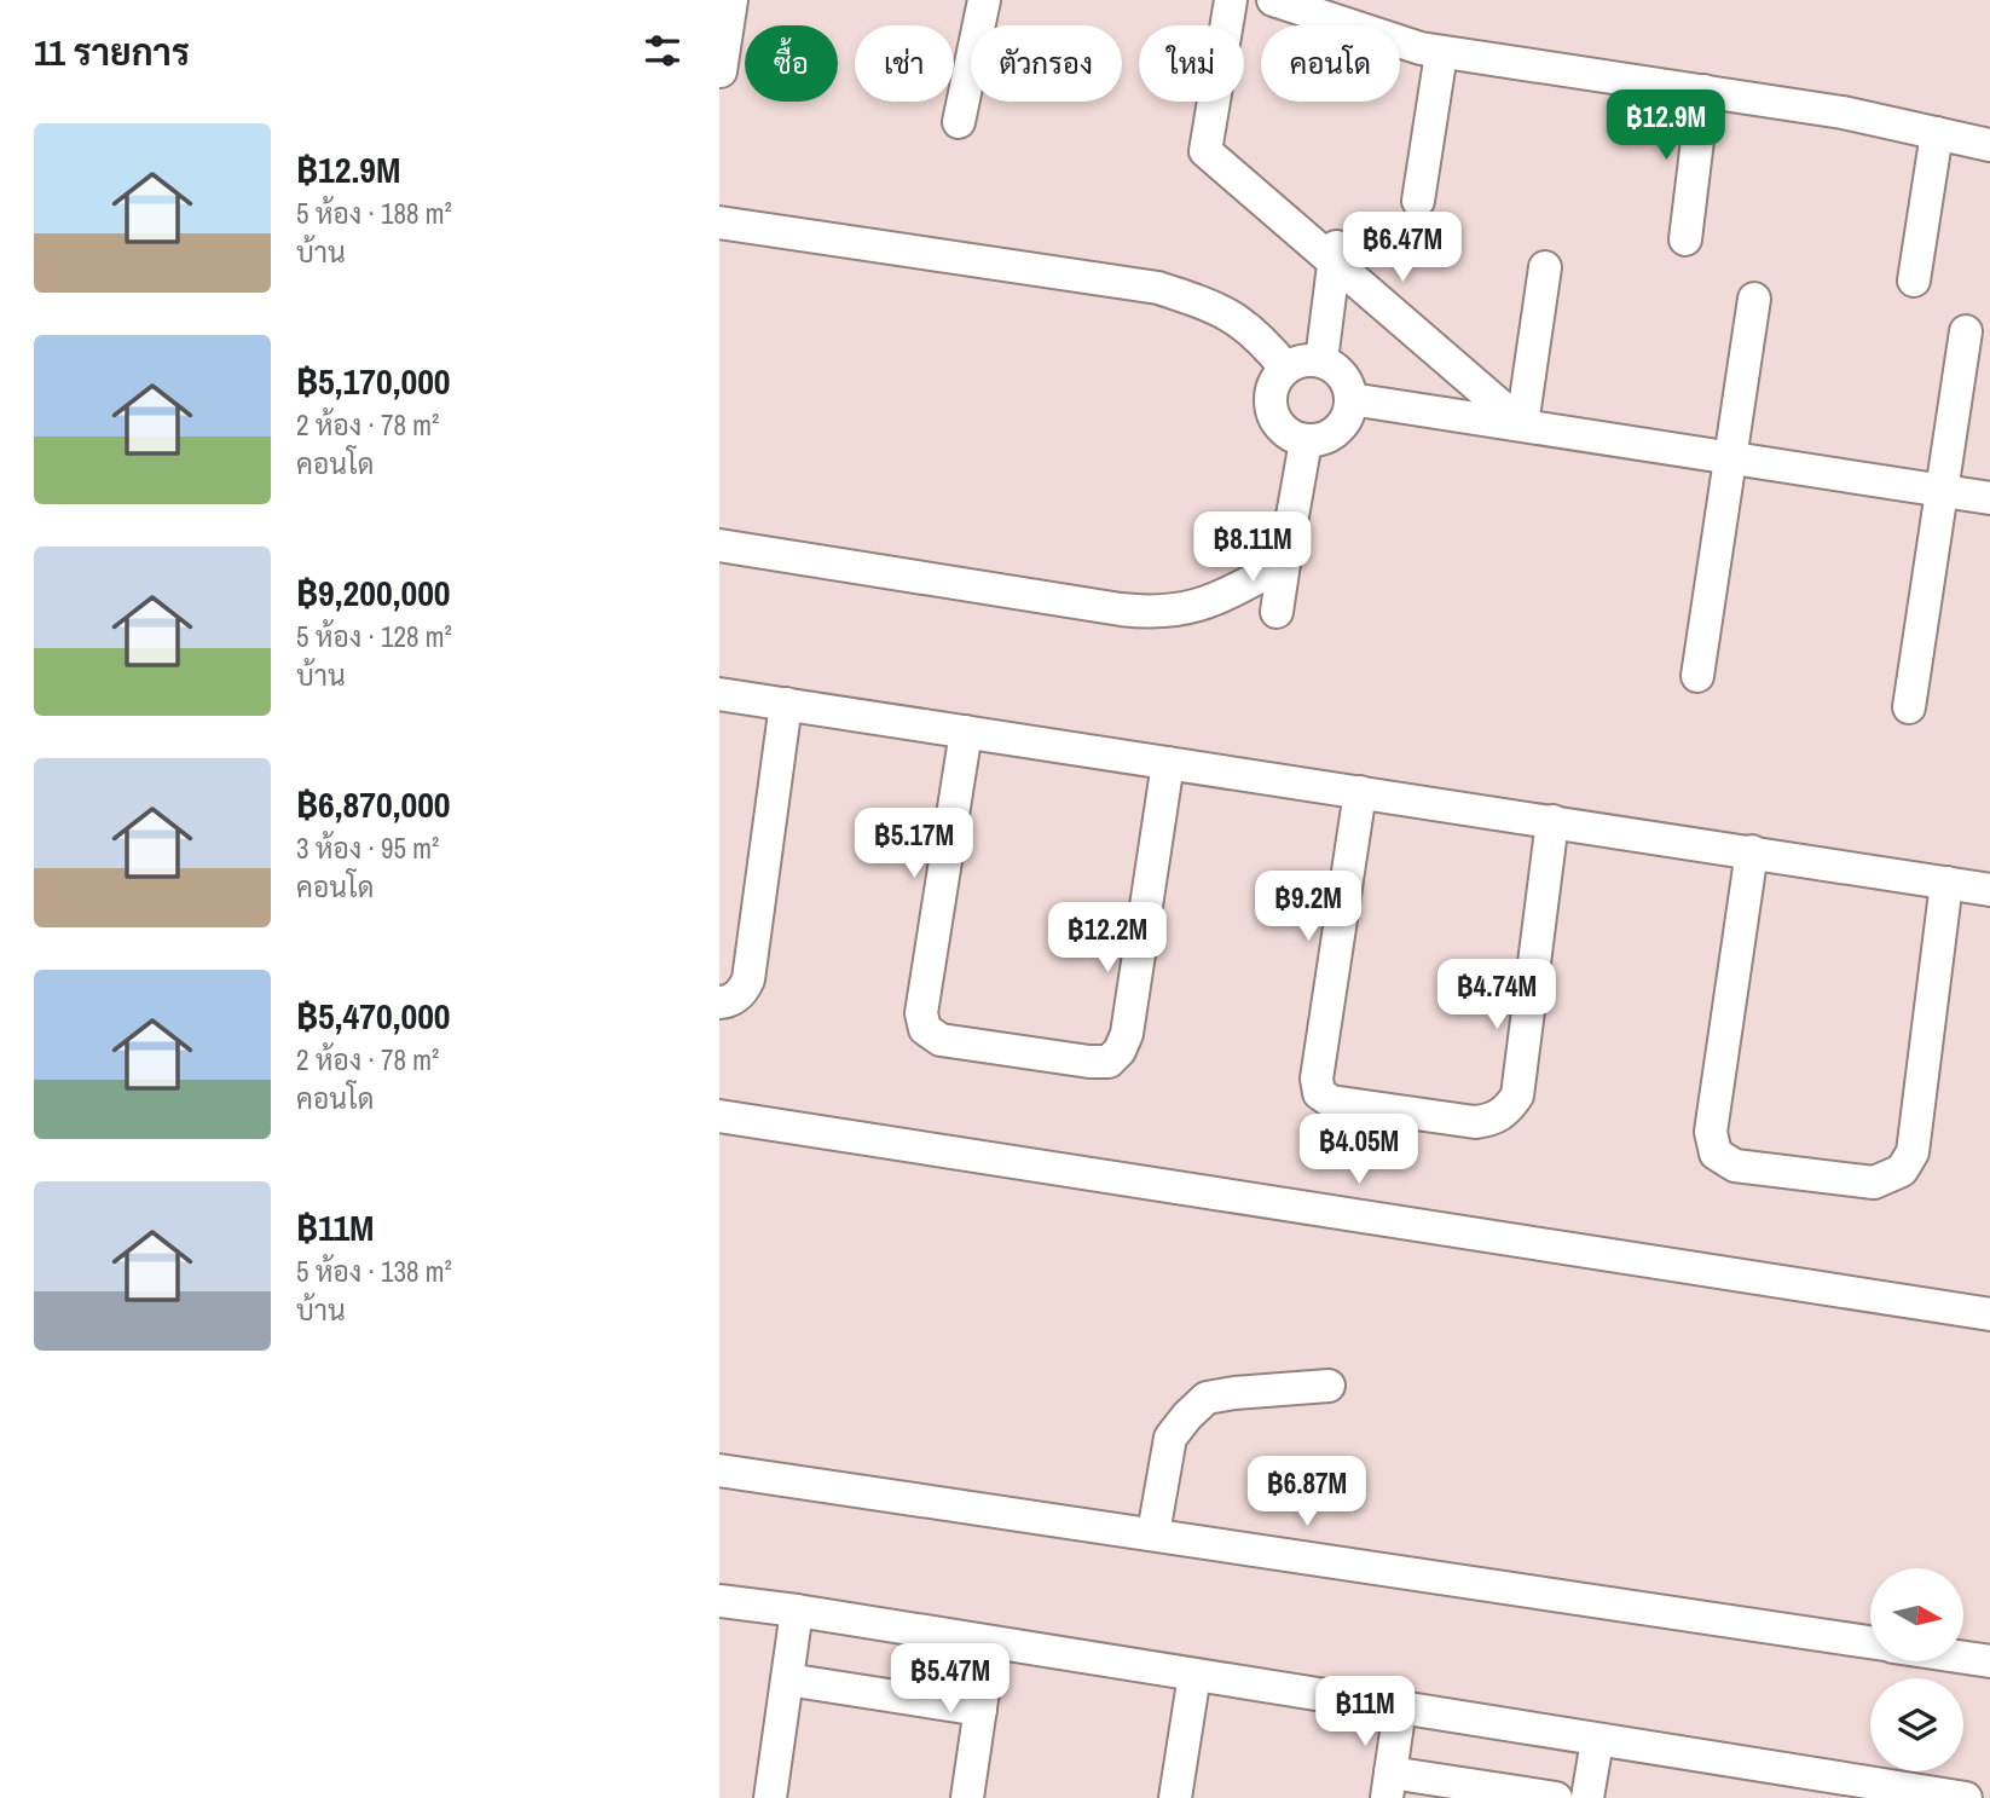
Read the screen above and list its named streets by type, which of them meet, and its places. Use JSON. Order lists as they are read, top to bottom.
{
  "north": "right",
  "page": {
    "heading": "11 รายการ",
    "chip": [
      "ซื้อ",
      "เช่า",
      "ตัวกรอง",
      "ใหม่",
      "คอนโด"
    ],
    "price": [
      "฿12.9M",
      "฿6.47M",
      "฿8.11M",
      "฿5.17M",
      "฿9.2M",
      "฿12.2M",
      "฿4.74M",
      "฿4.05M",
      "฿6.87M",
      "฿5.47M",
      "฿11M"
    ],
    "list": [
      {
        "name": "฿12.9M",
        "note": "5 ห้อง · 188 m² · บ้าน"
      },
      {
        "name": "฿5,170,000",
        "note": "2 ห้อง · 78 m² · คอนโด"
      },
      {
        "name": "฿9,200,000",
        "note": "5 ห้อง · 128 m² · บ้าน"
      },
      {
        "name": "฿6,870,000",
        "note": "3 ห้อง · 95 m² · คอนโด"
      },
      {
        "name": "฿5,470,000",
        "note": "2 ห้อง · 78 m² · คอนโด"
      },
      {
        "name": "฿11M",
        "note": "5 ห้อง · 138 m² · บ้าน"
      }
    ]
  }
}
